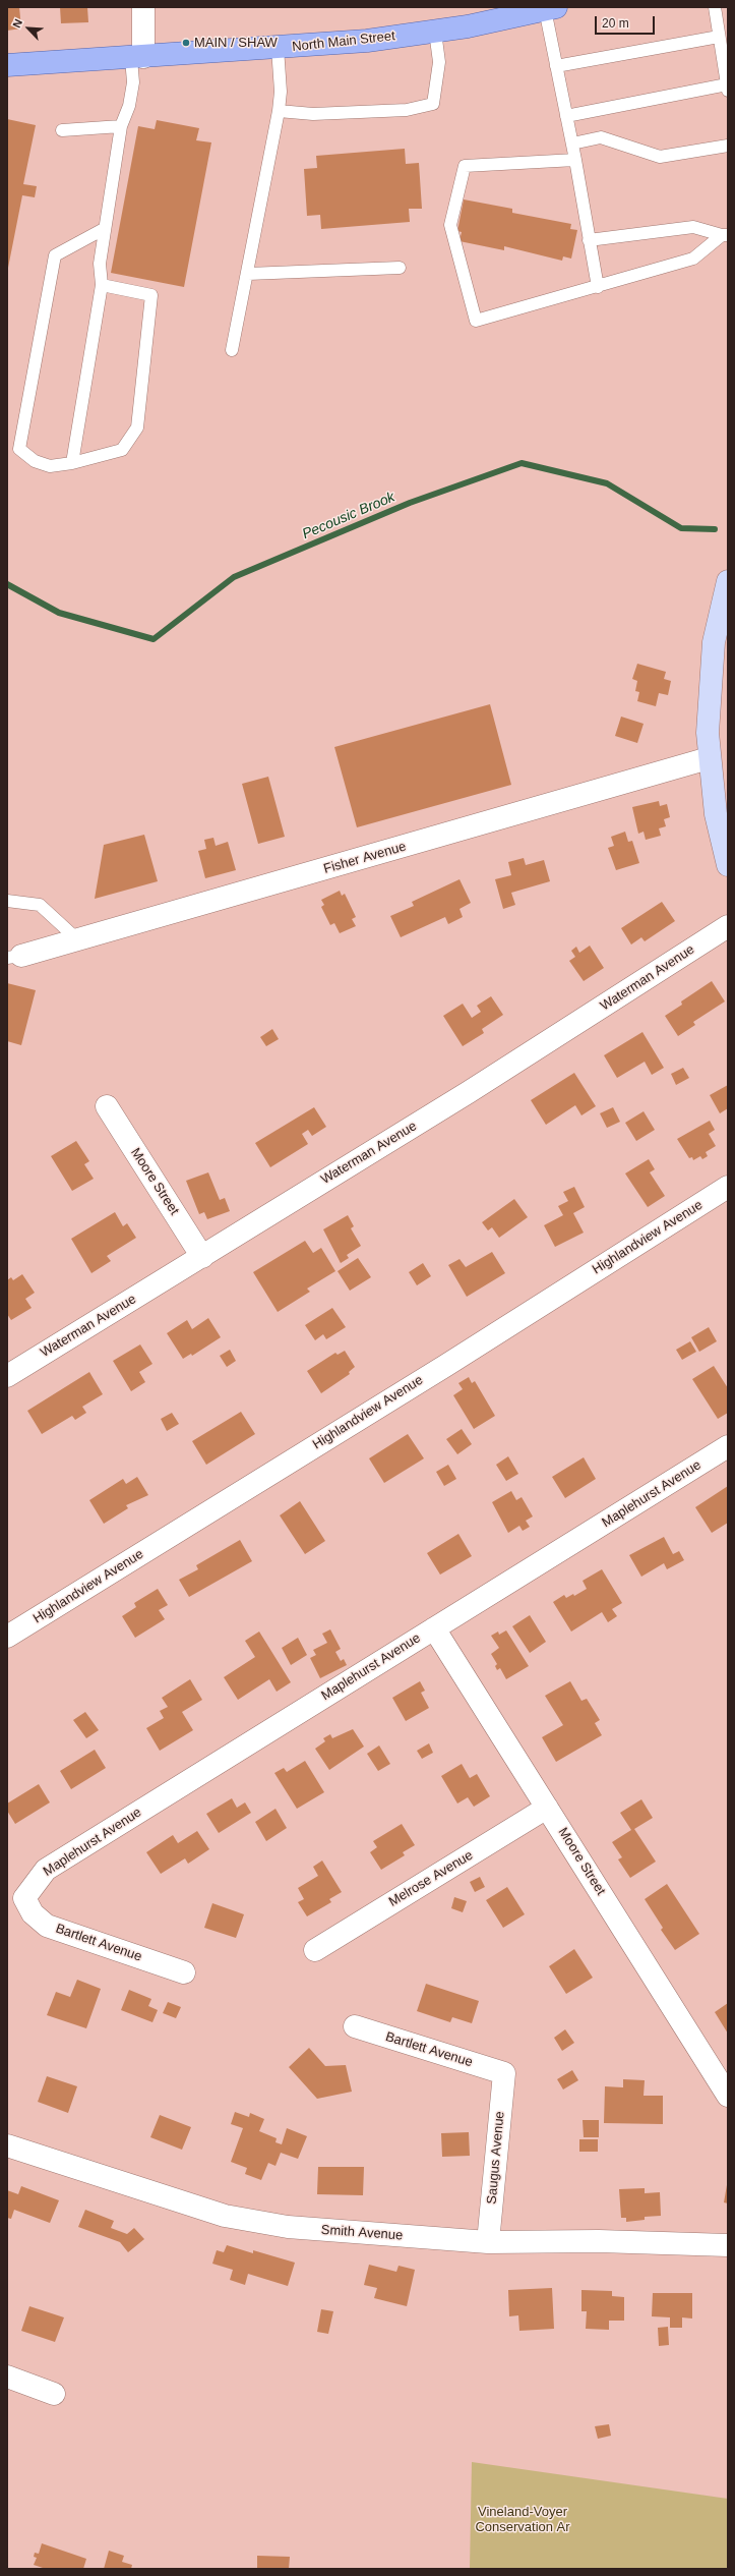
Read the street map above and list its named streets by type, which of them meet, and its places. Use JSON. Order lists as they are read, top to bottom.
{
  "streets": {
    "main road": ["North Main Street"],
    "street": [
      "Fisher Avenue",
      "Waterman Avenue",
      "Moore Street",
      "Highlandview Avenue",
      "Maplehurst Avenue",
      "Melrose Avenue",
      "Bartlett Avenue",
      "Saugus Avenue",
      "Smith Avenue"
    ]
  },
  "crossings": [
    ["Waterman Avenue", "Moore Street"],
    ["Moore Street", "Maplehurst Avenue"],
    ["Moore Street", "Melrose Avenue"],
    ["Maplehurst Avenue", "Bartlett Avenue"],
    ["Bartlett Avenue", "Saugus Avenue"],
    ["Saugus Avenue", "Smith Avenue"]
  ],
  "water": ["Pecousic Brook"],
  "parks": ["Vineland-Voyer Conservation Ar"],
  "places": ["MAIN / SHAW"],
  "scale_bar": "20 m",
  "north": "top left"
}
